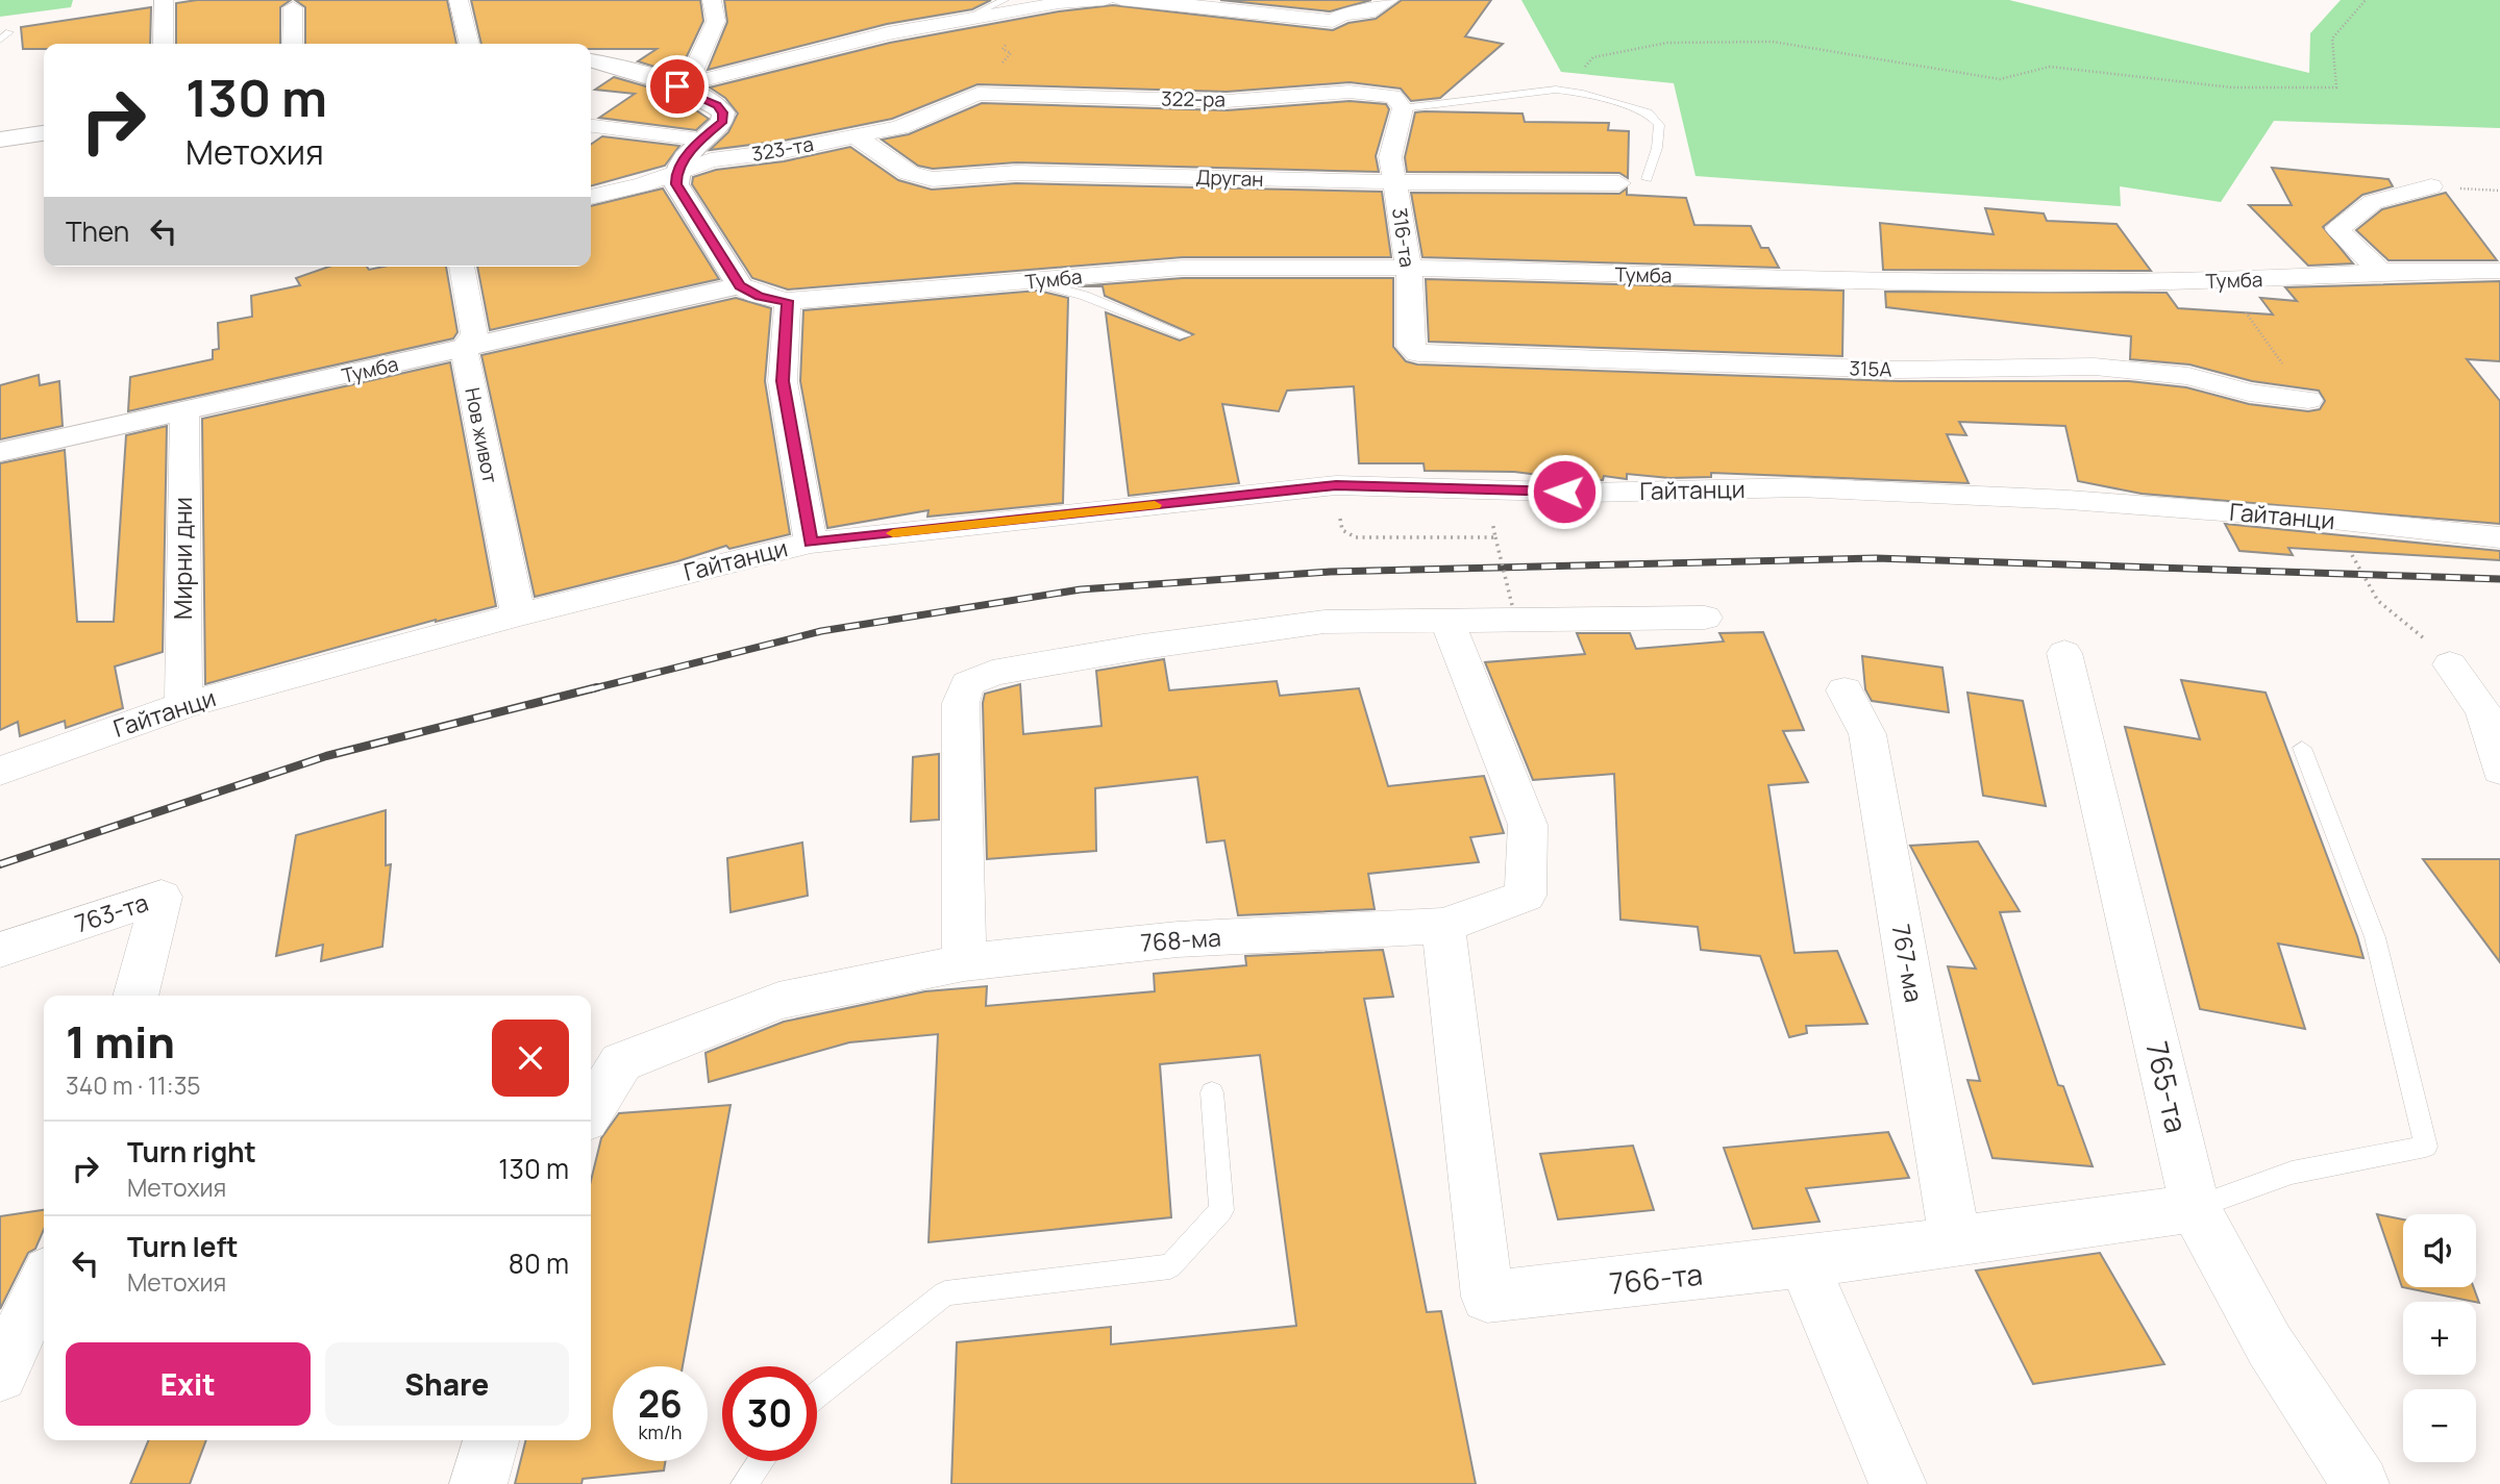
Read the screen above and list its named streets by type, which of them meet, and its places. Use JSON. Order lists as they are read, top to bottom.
{
  "streets": {
    "street": [
      "322-ра",
      "323-та",
      "Друган",
      "316-та",
      "Тумба",
      "315А",
      "Нов живот",
      "Гайтанци",
      "Мирни дни",
      "763-та",
      "768-ма",
      "767-ма",
      "765-та",
      "766-та"
    ]
  },
  "crossings": [
    ["322-ра", "323-та"],
    ["322-ра", "316-та"],
    ["323-та", "Друган"],
    ["Друган", "316-та"],
    ["316-та", "Тумба"],
    ["316-та", "315А"],
    ["Тумба", "Нов живот"],
    ["Тумба", "Мирни дни"],
    ["Нов живот", "Гайтанци"],
    ["Гайтанци", "Мирни дни"],
    ["768-ма", "766-та"],
    ["767-ма", "766-та"],
    ["765-та", "766-та"]
  ],
  "page": {
    "turn": ["130 m", "Метохия"],
    "then": "Then",
    "heading": ["1 min", "340 m · 11:35"],
    "list": [
      {
        "name": "Turn right",
        "note": "Метохия",
        "value": "130 m"
      },
      {
        "name": "Turn left",
        "note": "Метохия",
        "value": "80 m"
      }
    ],
    "map_buttons": ["+", "−"],
    "buttons": ["Exit", "Share"],
    "speed": "26 km/h",
    "limit": "30"
  }
}
